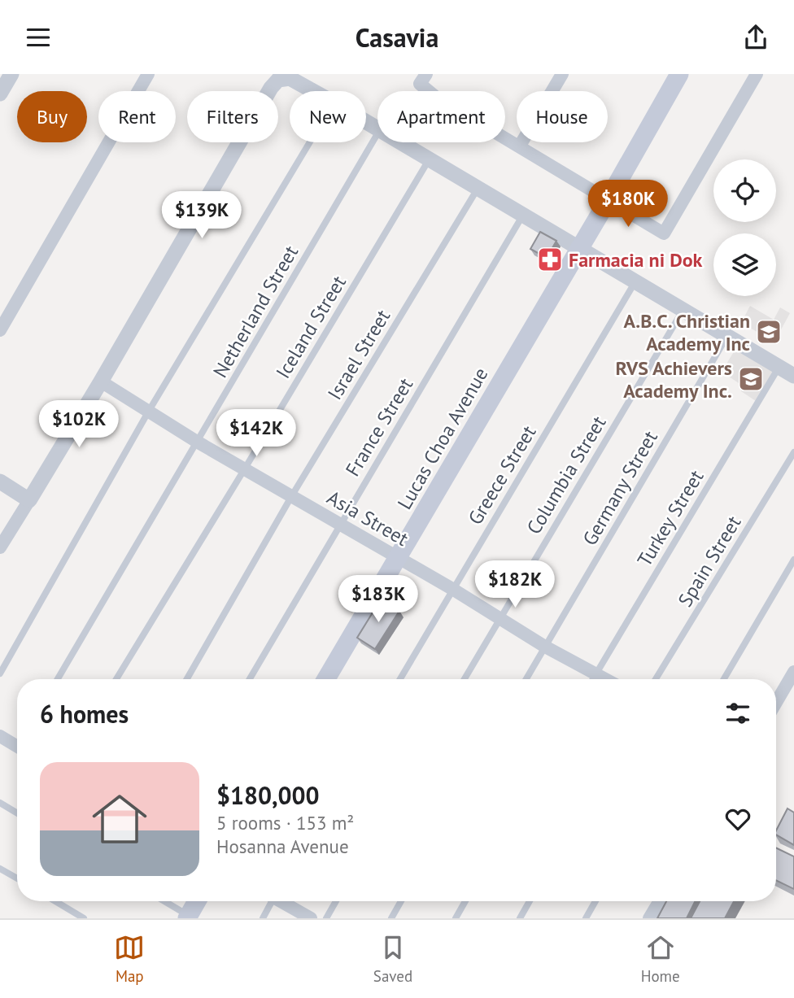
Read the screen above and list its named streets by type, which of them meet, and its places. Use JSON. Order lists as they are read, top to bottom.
{
  "streets": {
    "main road": ["Lucas Choa Avenue"],
    "street": ["Asia Street"],
    "lane": [
      "Netherland Street",
      "Iceland Street",
      "Israel Street",
      "France Street",
      "Greece Street",
      "Columbia Street",
      "Germany Street",
      "Turkey Street",
      "Spain Street"
    ]
  },
  "crossings": [
    ["Netherland Street", "Asia Street"],
    ["Iceland Street", "Asia Street"],
    ["Israel Street", "Asia Street"],
    ["France Street", "Asia Street"],
    ["Lucas Choa Avenue", "Asia Street"],
    ["Greece Street", "Asia Street"],
    ["Columbia Street", "Asia Street"],
    ["Germany Street", "Asia Street"],
    ["Asia Street", "Turkey Street"]
  ],
  "places": {
    "pharmacy": ["Farmacia ni Dok"],
    "school or university": ["A.B.C. Christian Academy Inc", "RVS Achievers Academy Inc."]
  },
  "page": {
    "header": "Casavia",
    "chip": [
      "Buy",
      "Rent",
      "Filters",
      "New",
      "Apartment",
      "House"
    ],
    "price": [
      "$180K",
      "$139K",
      "$102K",
      "$142K",
      "$182K",
      "$183K"
    ],
    "heading": "6 homes",
    "list": [
      {
        "name": "$180,000",
        "note": "5 rooms · 153 m² · Hosanna Avenue"
      }
    ],
    "tabs": ["Map", "Saved", "Home"]
  }
}
